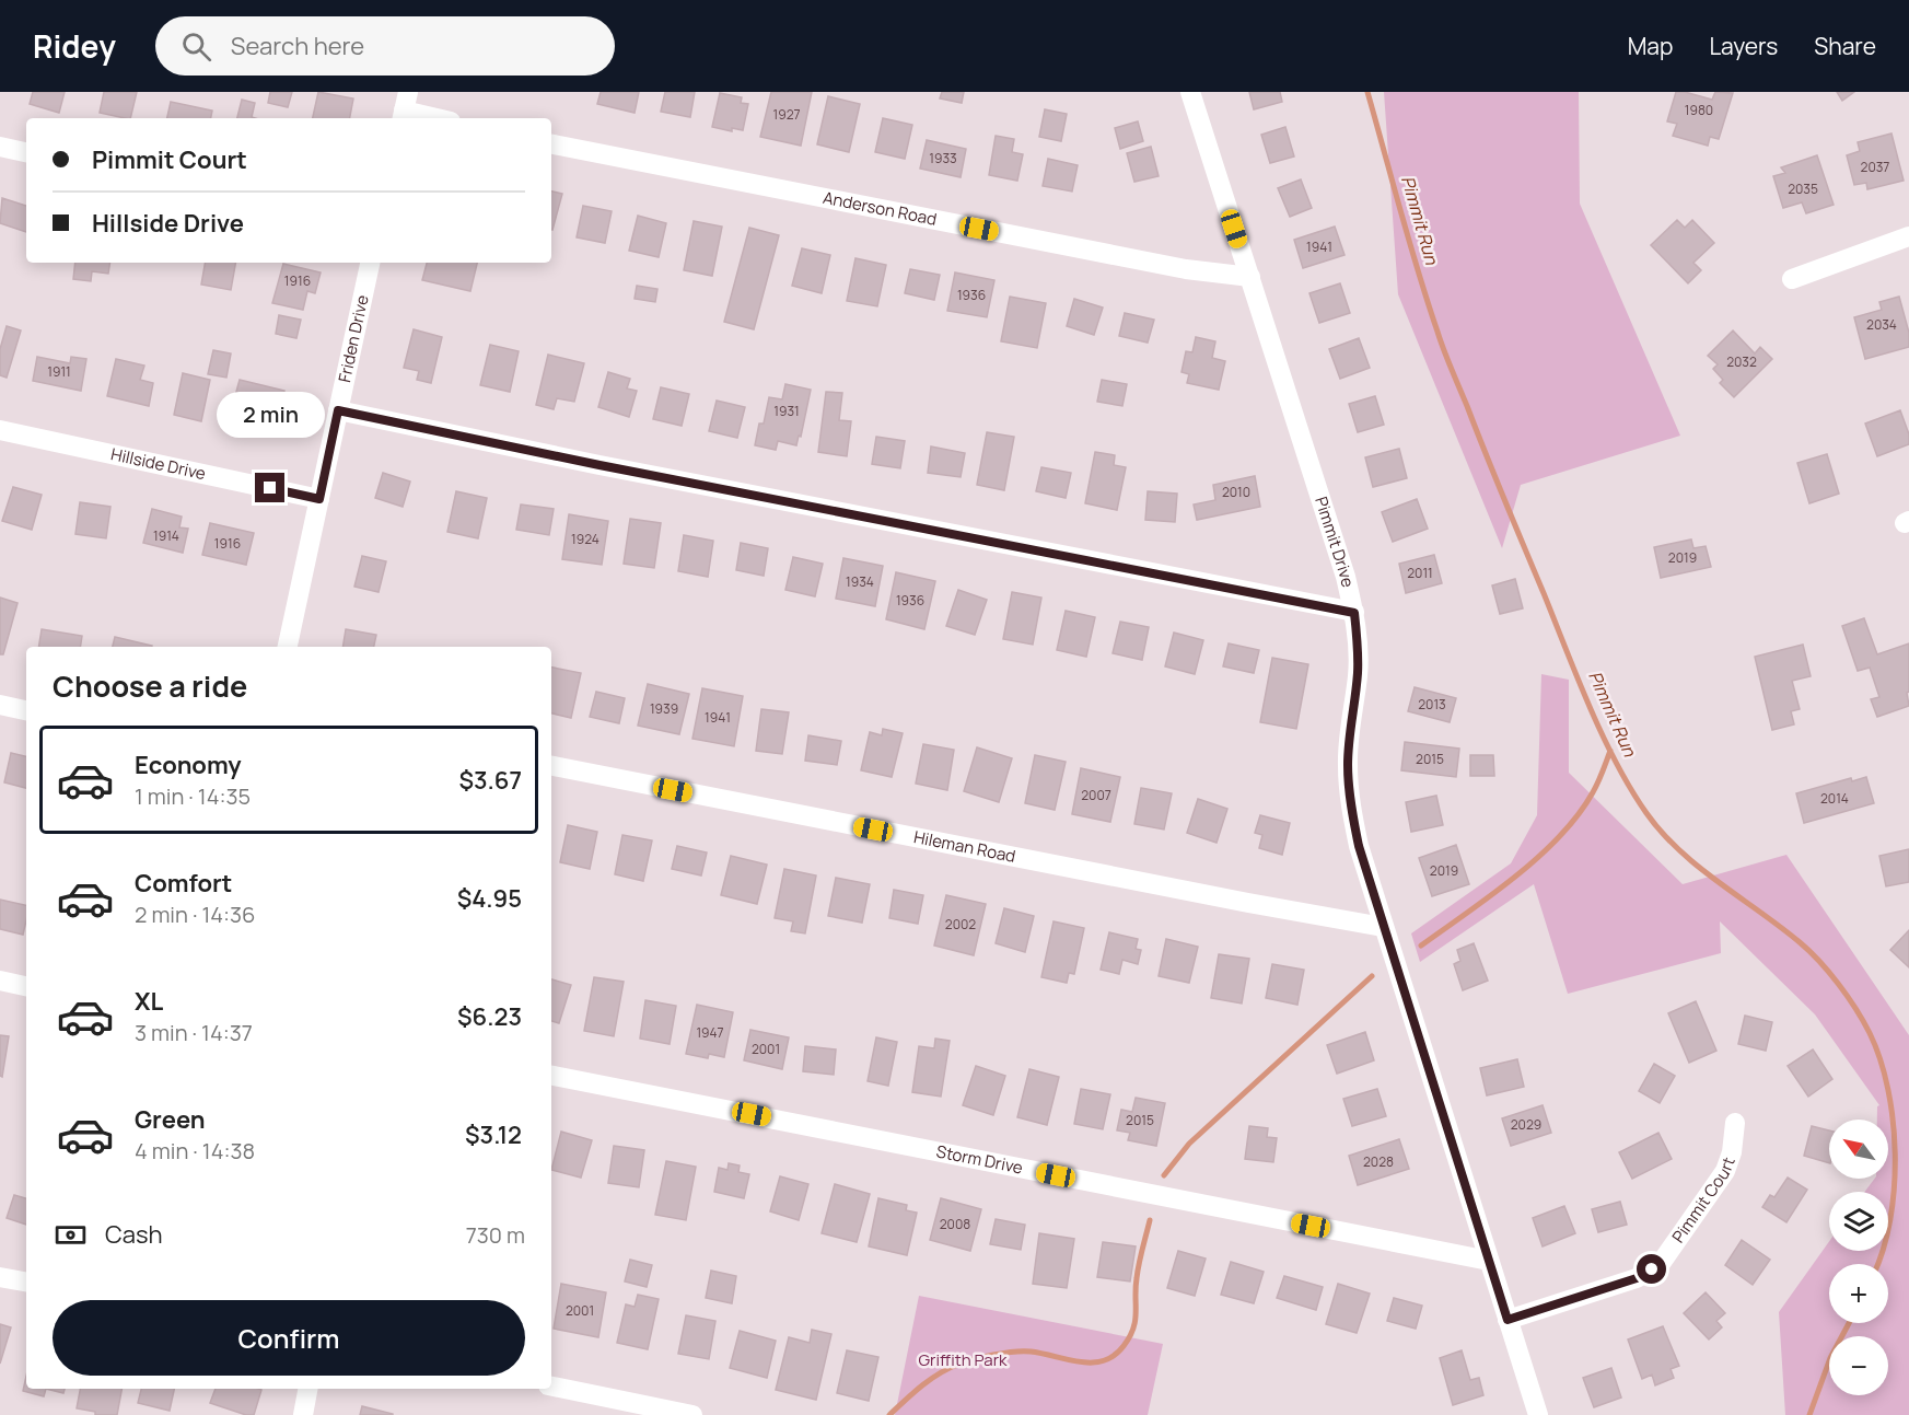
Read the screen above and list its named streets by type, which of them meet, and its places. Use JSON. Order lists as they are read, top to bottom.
{
  "streets": {
    "street": [
      "Anderson Road",
      "Friden Drive",
      "Hillside Drive",
      "Pimmit Drive",
      "Hileman Road",
      "Storm Drive",
      "Pimmit Court"
    ]
  },
  "crossings": [
    ["Anderson Road", "Pimmit Drive"],
    ["Friden Drive", "Hillside Drive"],
    ["Pimmit Drive", "Hileman Road"],
    ["Pimmit Drive", "Storm Drive"],
    ["Pimmit Drive", "Pimmit Court"]
  ],
  "water": ["Pimmit Run"],
  "parks": ["Griffith Park"],
  "house_numbers": [
    "1980",
    "1927",
    "1933",
    "2037",
    "2035",
    "1941",
    "1916",
    "1936",
    "2034",
    "2032",
    "1911",
    "1931",
    "2010",
    "1914",
    "1924",
    "1916",
    "2019",
    "2011",
    "1934",
    "1936",
    "2013",
    "1939",
    "1941",
    "2015",
    "2007",
    "2014",
    "2019",
    "2002",
    "1947",
    "2001",
    "2015",
    "2029",
    "2028",
    "2008",
    "2001"
  ],
  "north": "top left",
  "page": {
    "header": "Ridey",
    "search": "Search here",
    "nav": ["Map", "Layers", "Share"],
    "banner": ["Pimmit Court", "Hillside Drive"],
    "bubble": "2 min",
    "heading": "Choose a ride",
    "list": [
      {
        "name": "Economy",
        "note": "1 min · 14:35",
        "value": "$3.67"
      },
      {
        "name": "Comfort",
        "note": "2 min · 14:36",
        "value": "$4.95"
      },
      {
        "name": "XL",
        "note": "3 min · 14:37",
        "value": "$6.23"
      },
      {
        "name": "Green",
        "note": "4 min · 14:38",
        "value": "$3.12"
      }
    ],
    "map_buttons": ["+", "−"],
    "pay": ["Cash", "730 m"],
    "buttons": "Confirm"
  }
}
